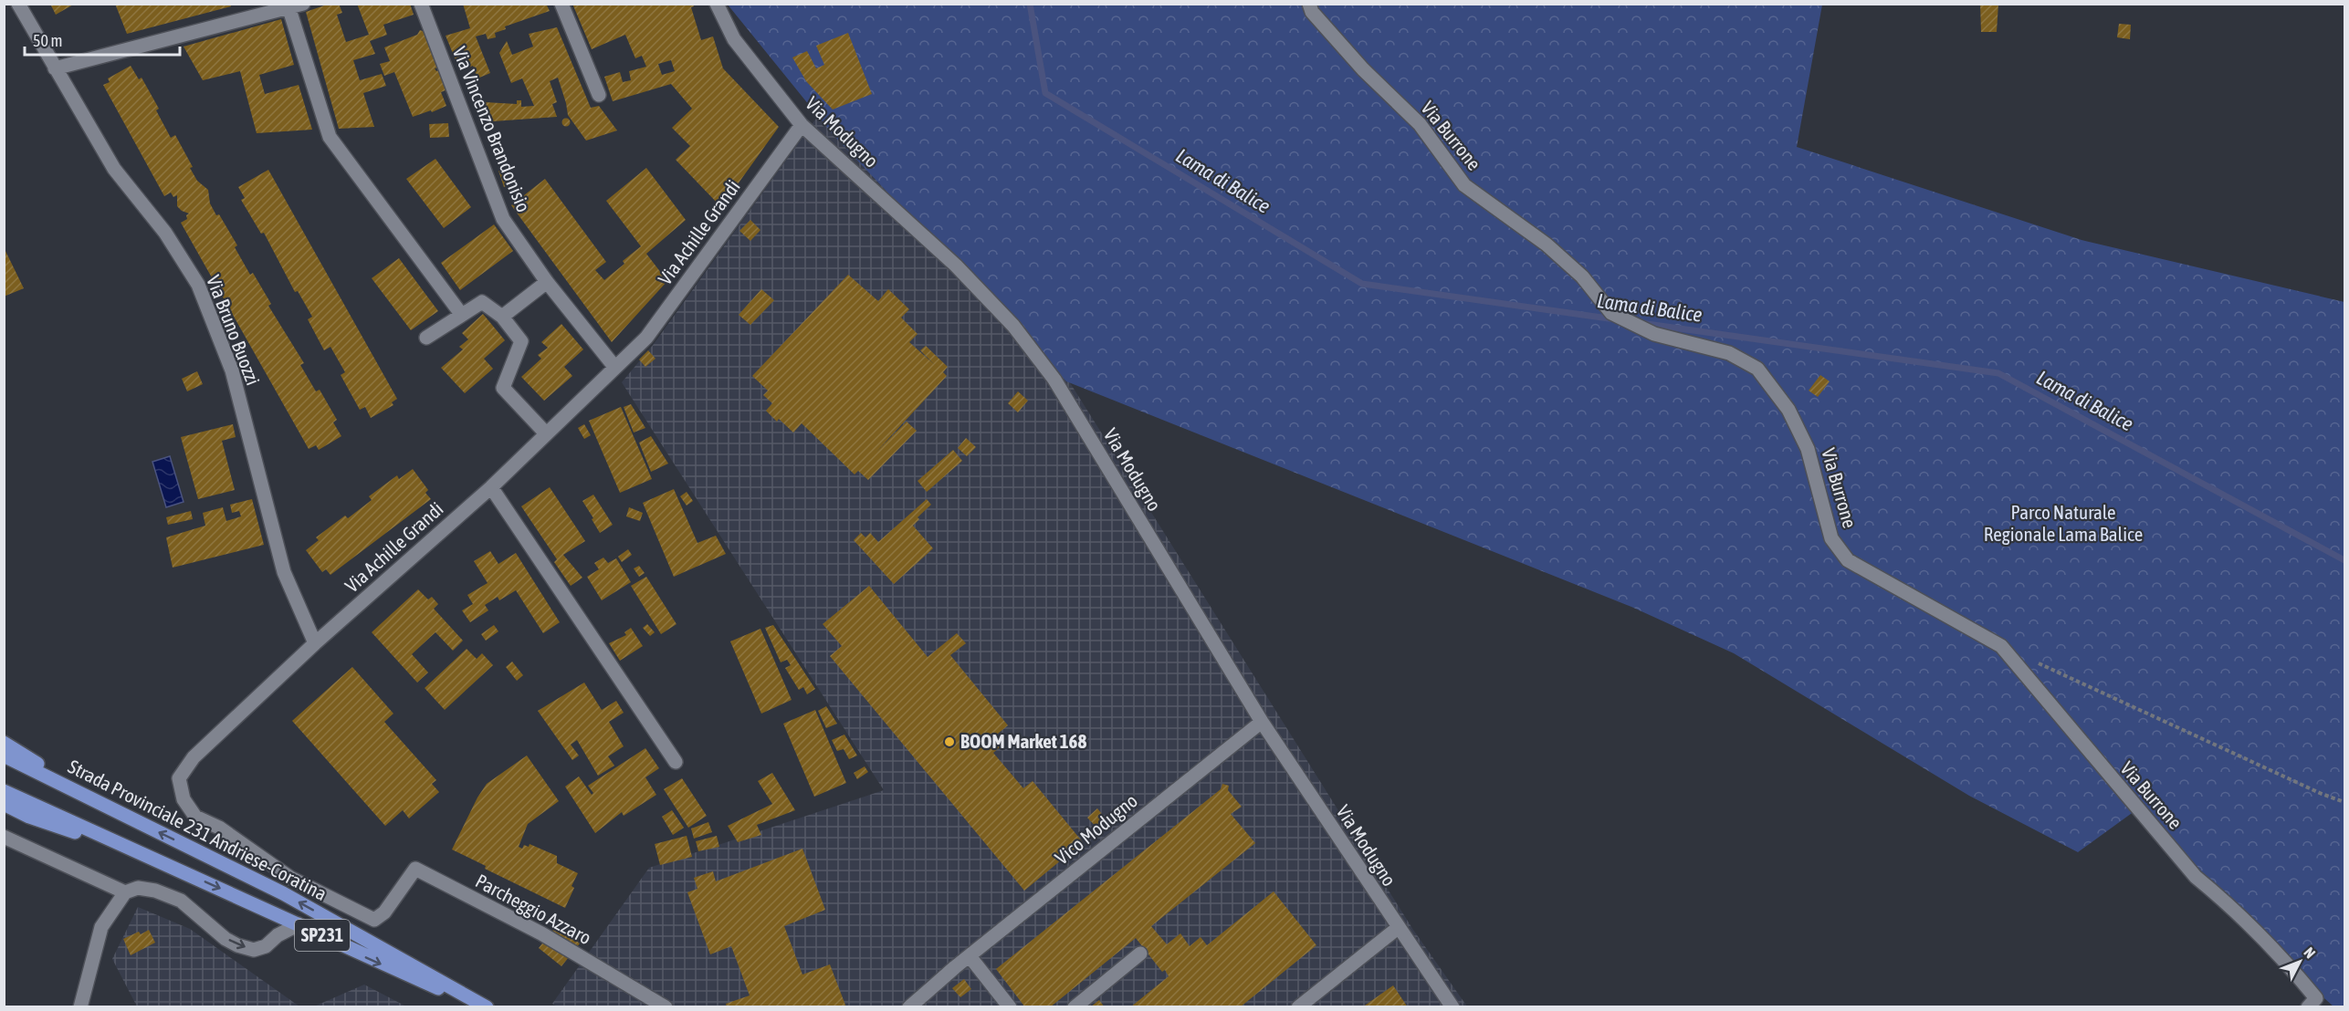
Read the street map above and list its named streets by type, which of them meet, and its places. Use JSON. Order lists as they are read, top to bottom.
{
  "streets": {
    "main road": ["Strada Provinciale 231 Andriese-Coratina", "SP231"],
    "street": [
      "Via Vincenzo Brandonisio",
      "Via Modugno",
      "Via Burrone",
      "Via Achille Grandi",
      "Via Bruno Buozzi",
      "Vico Modugno",
      "Parcheggio Azzaro"
    ]
  },
  "crossings": [
    ["Via Vincenzo Brandonisio", "Via Achille Grandi"],
    ["Via Modugno", "Via Achille Grandi"],
    ["Via Modugno", "Vico Modugno"],
    ["Via Achille Grandi", "Via Bruno Buozzi"],
    ["Via Achille Grandi", "Parcheggio Azzaro"]
  ],
  "water": ["Lama di Balice"],
  "parks": ["Parco Naturale Regionale Lama Balice"],
  "places": ["BOOM Market 168"],
  "scale_bar": "50 m",
  "north": "top right"
}
